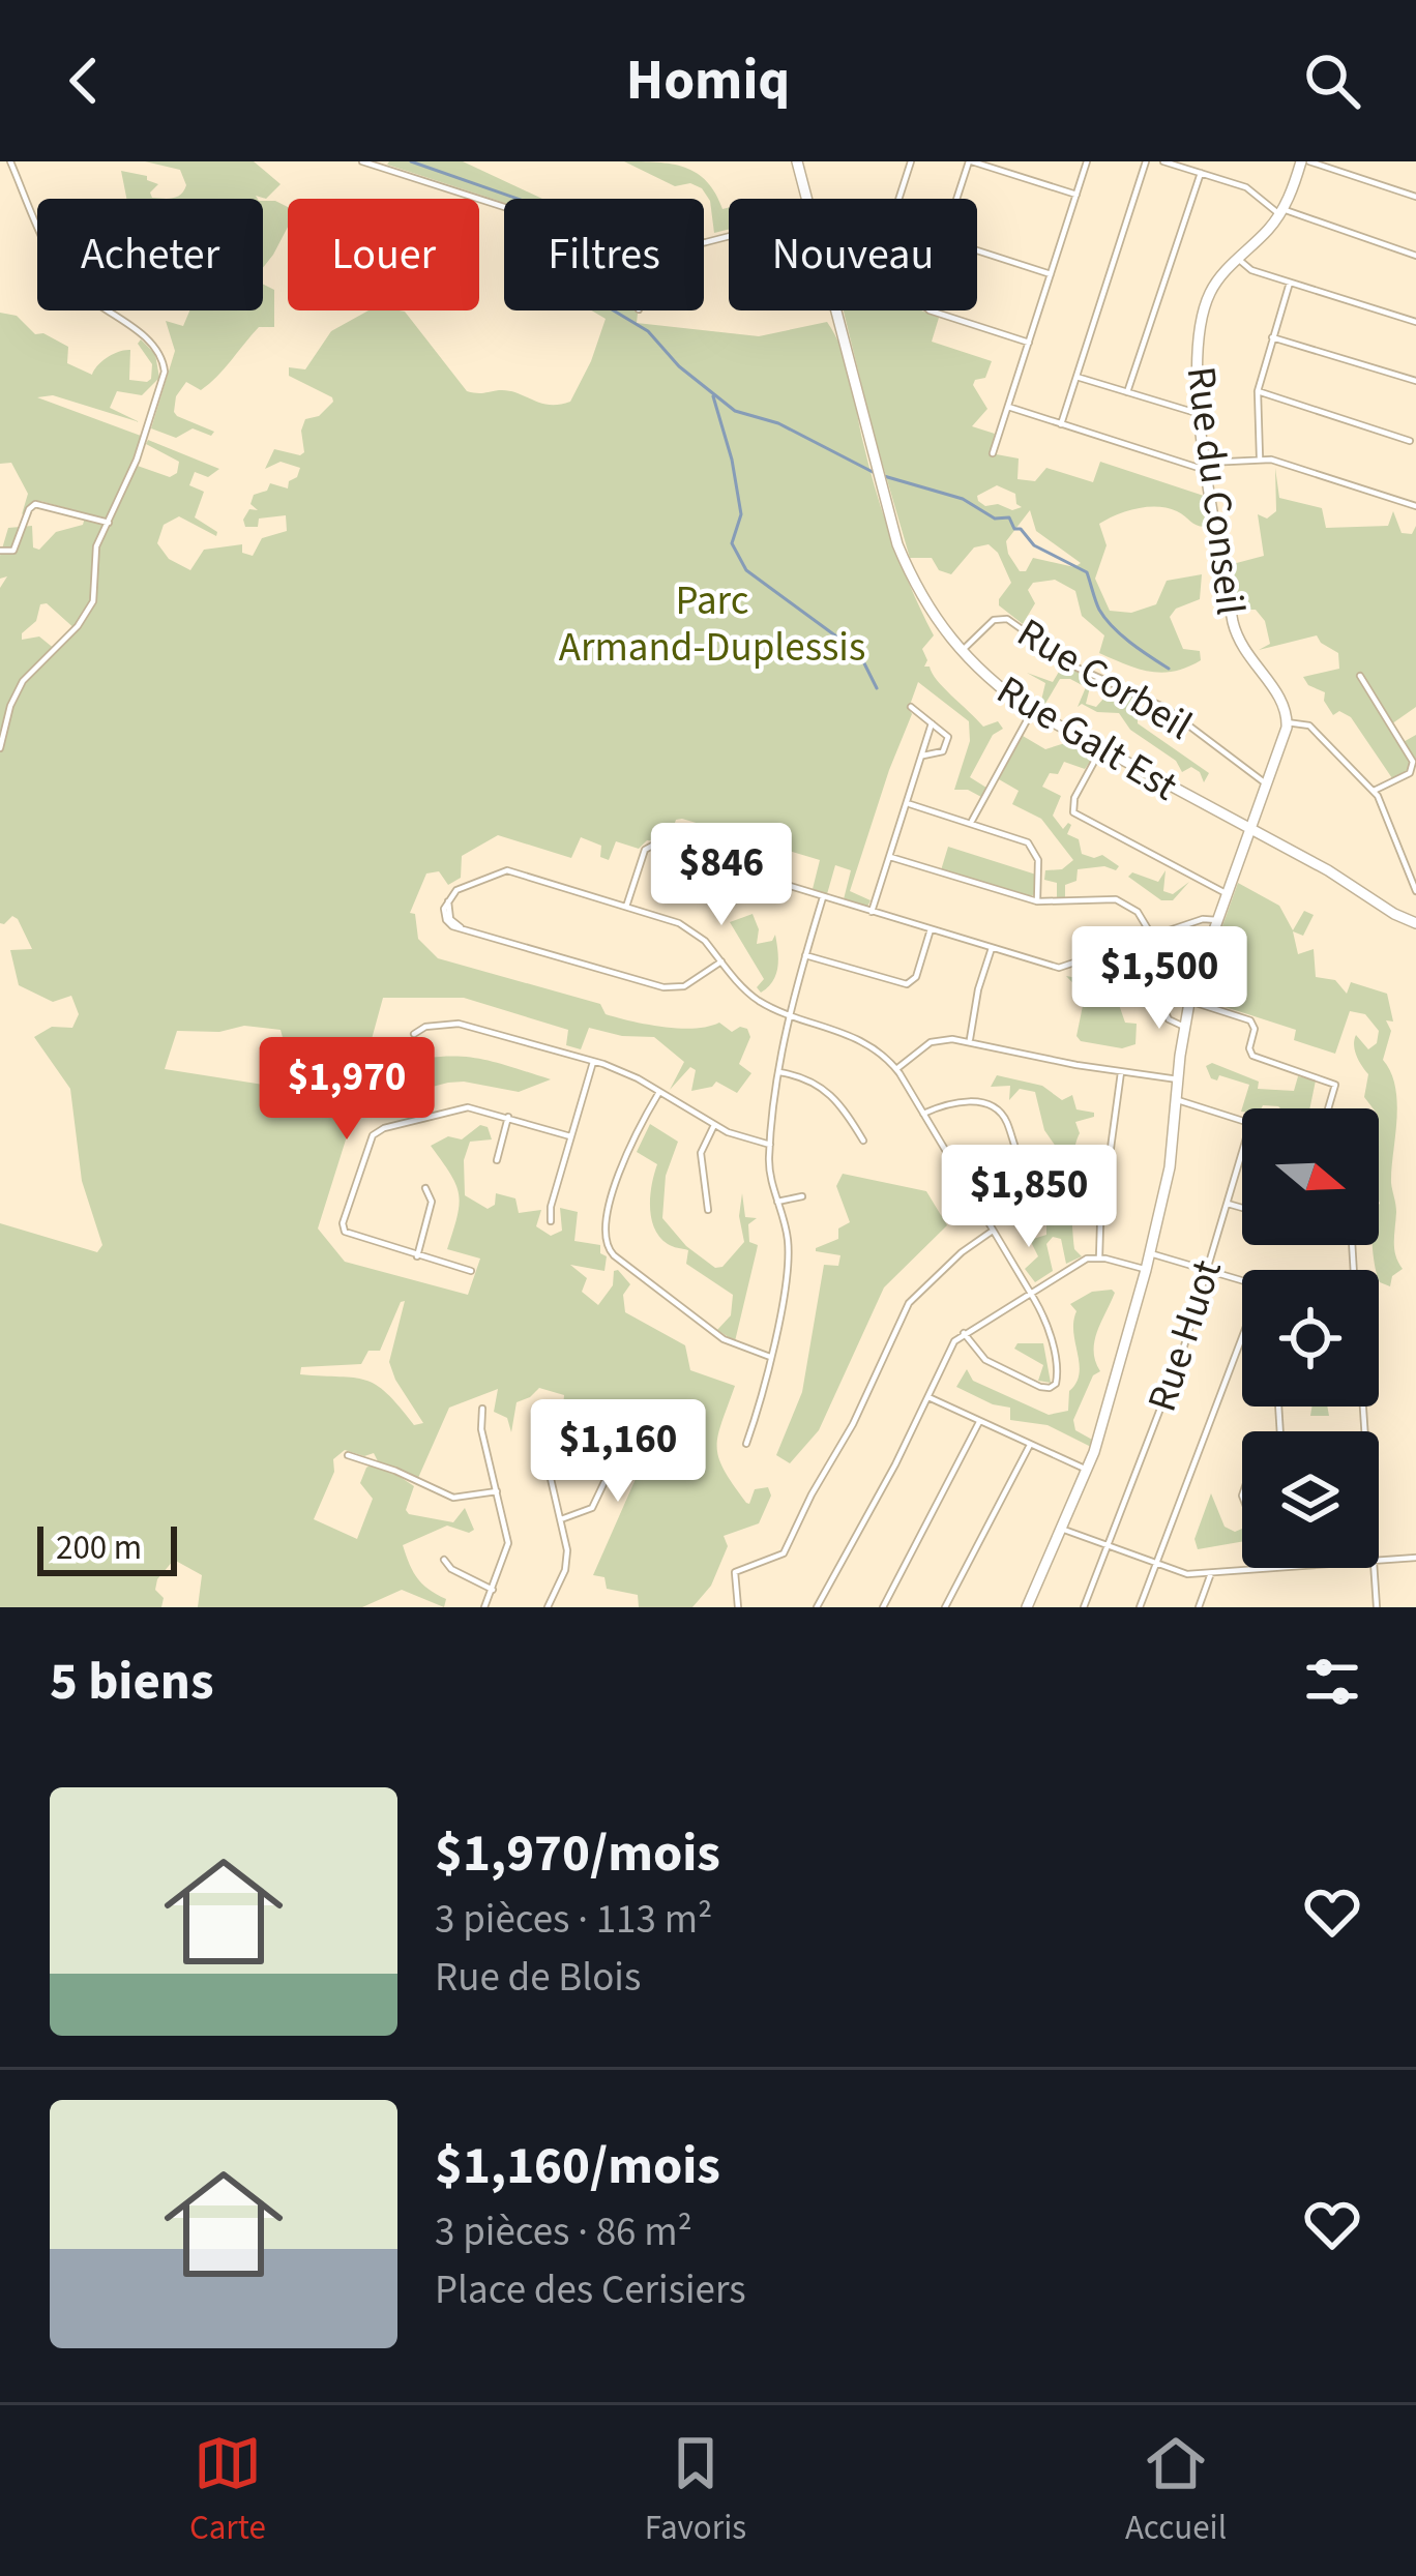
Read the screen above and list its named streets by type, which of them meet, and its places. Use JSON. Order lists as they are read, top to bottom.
{
  "streets": {
    "street": [
      "Rue du Conseil",
      "Rue Corbeil",
      "Rue Galt Est",
      "Rue Huot"
    ]
  },
  "crossings": [
    ["Rue Corbeil", "Rue Galt Est"]
  ],
  "parks": ["Parc Armand-Duplessis"],
  "scale_bar": "200 m",
  "north": "right",
  "page": {
    "header": "Homiq",
    "chip": [
      "Acheter",
      "Louer",
      "Filtres",
      "Nouveau"
    ],
    "price": [
      "$846",
      "$1,500",
      "$1,970",
      "$1,850",
      "$1,160"
    ],
    "scale": "200 m",
    "heading": "5 biens",
    "list": [
      {
        "name": "$1,970/mois",
        "note": "3 pièces · 113 m² · Rue de Blois"
      },
      {
        "name": "$1,160/mois",
        "note": "3 pièces · 86 m² · Place des Cerisiers"
      }
    ],
    "tabs": ["Carte", "Favoris", "Accueil"]
  }
}
